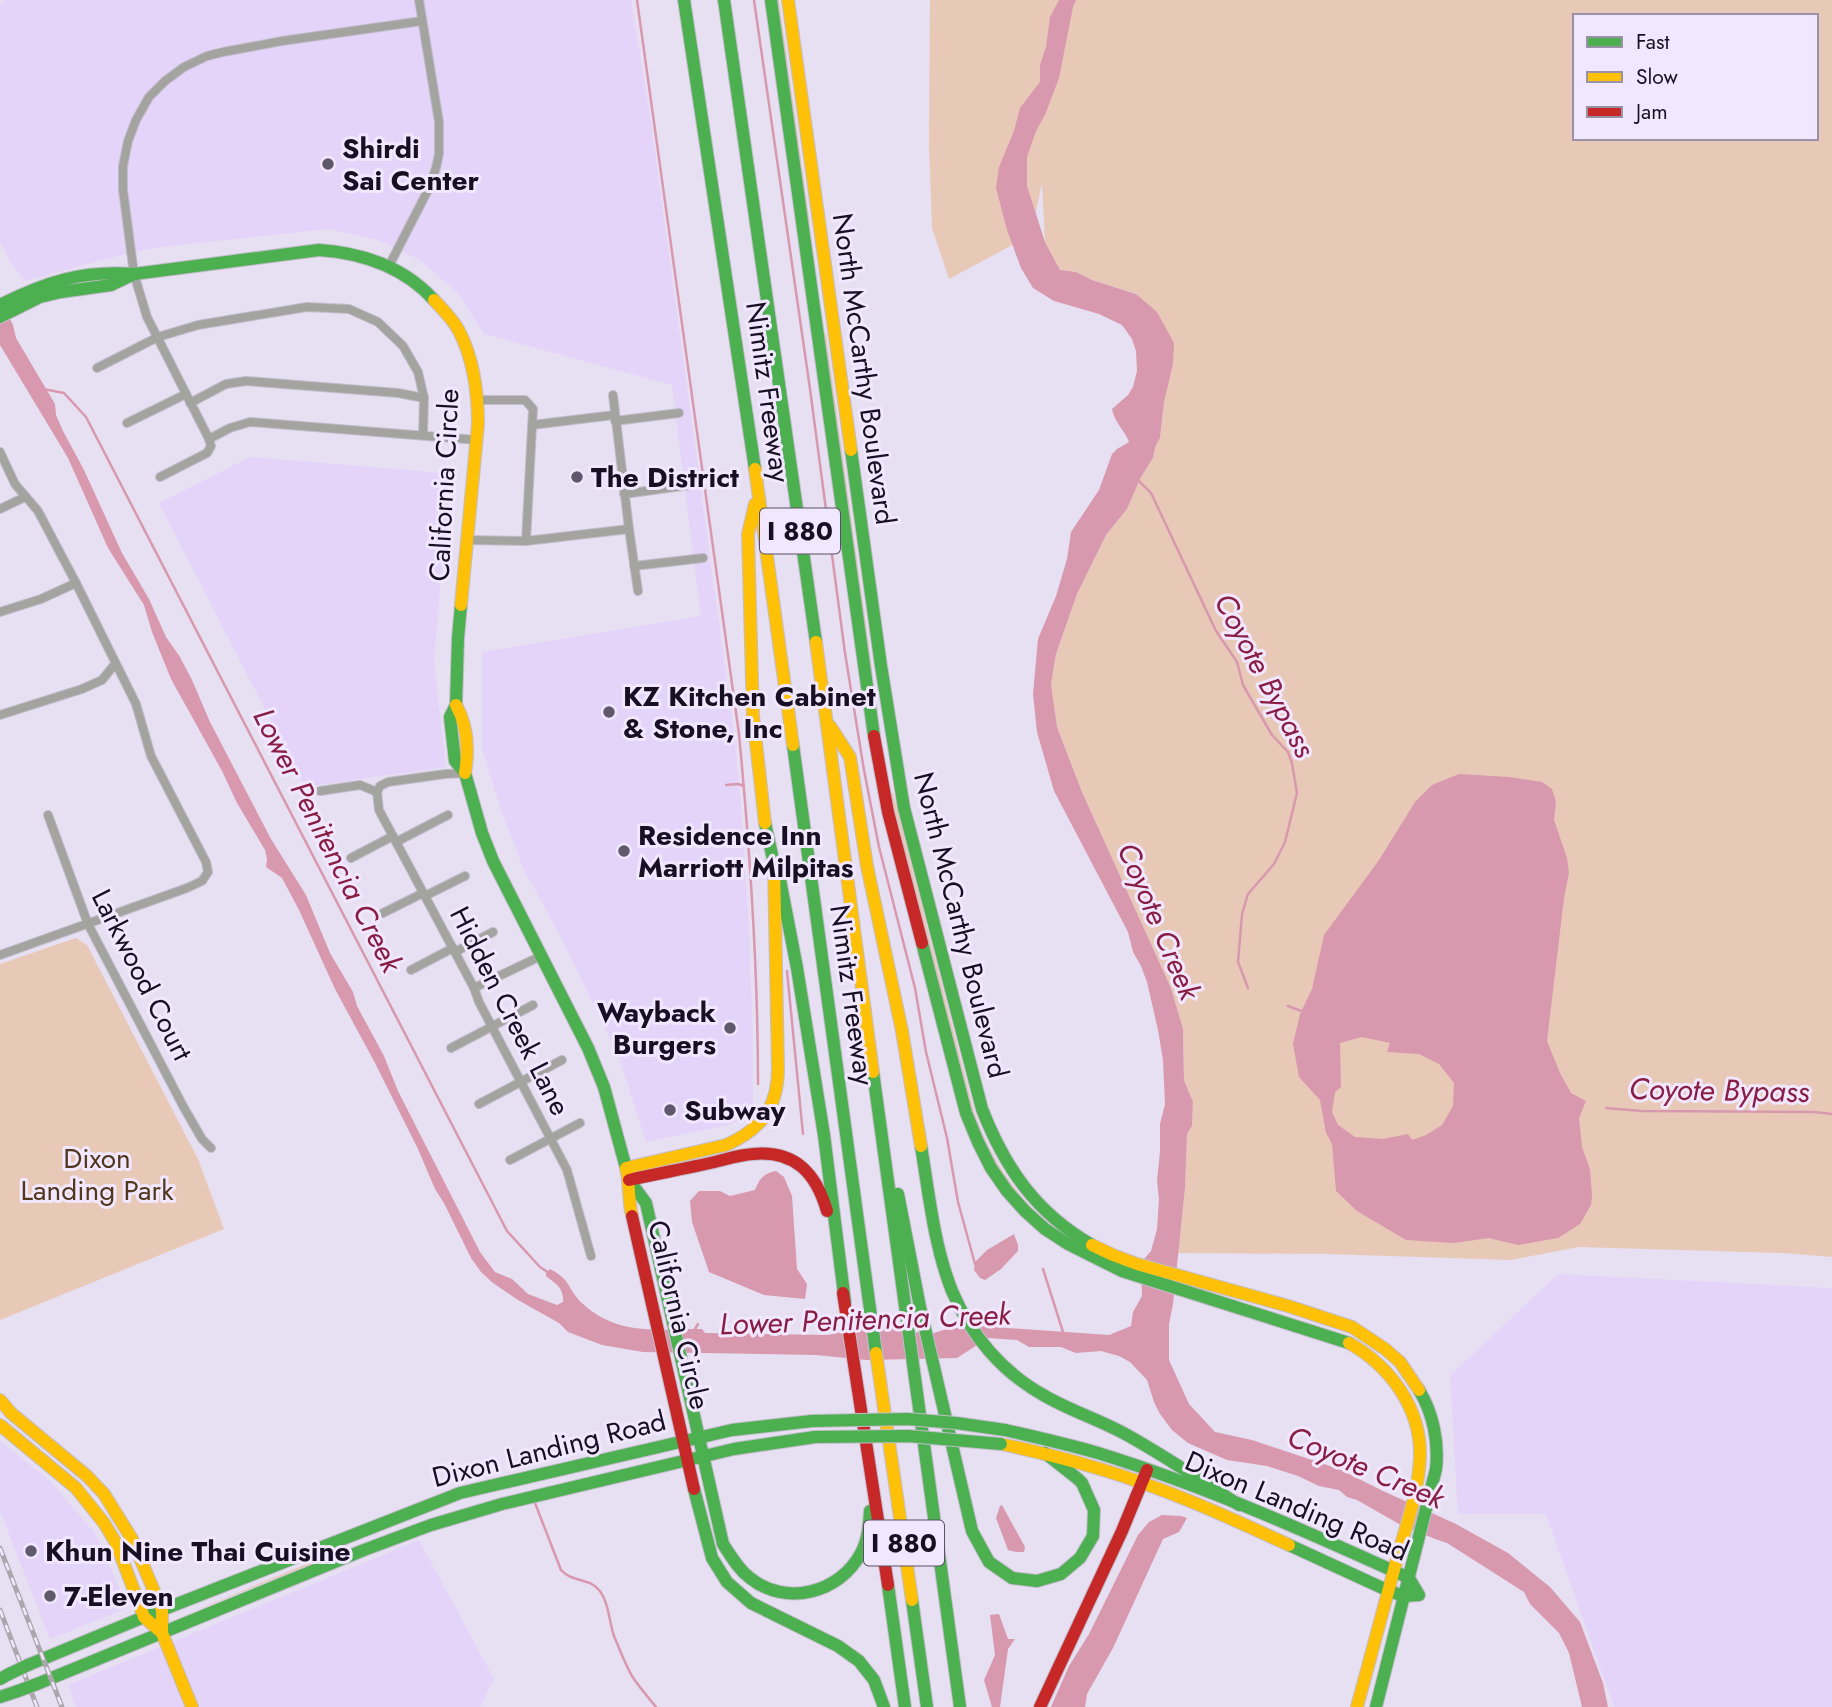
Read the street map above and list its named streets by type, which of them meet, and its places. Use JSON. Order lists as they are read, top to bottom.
{
  "streets": {
    "main road": [
      "North McCarthy Boulevard",
      "Nimitz Freeway",
      "California Circle",
      "I 880",
      "Dixon Landing Road"
    ],
    "street": ["Larkwood Court", "Hidden Creek Lane"]
  },
  "crossings": [
    ["North McCarthy Boulevard", "Dixon Landing Road"],
    ["California Circle", "Dixon Landing Road"]
  ],
  "water": ["Coyote Bypass", "Lower Penitencia Creek", "Coyote Creek"],
  "parks": ["Dixon Landing Park"],
  "places": [
    "Shirdi Sai Center",
    "The District",
    "KZ Kitchen Cabinet & Stone, Inc",
    "Residence Inn Marriott Milpitas",
    "Wayback Burgers",
    "Subway",
    "Khun Nine Thai Cuisine",
    "7-Eleven"
  ],
  "legend": ["Fast", "Slow", "Jam"]
}
